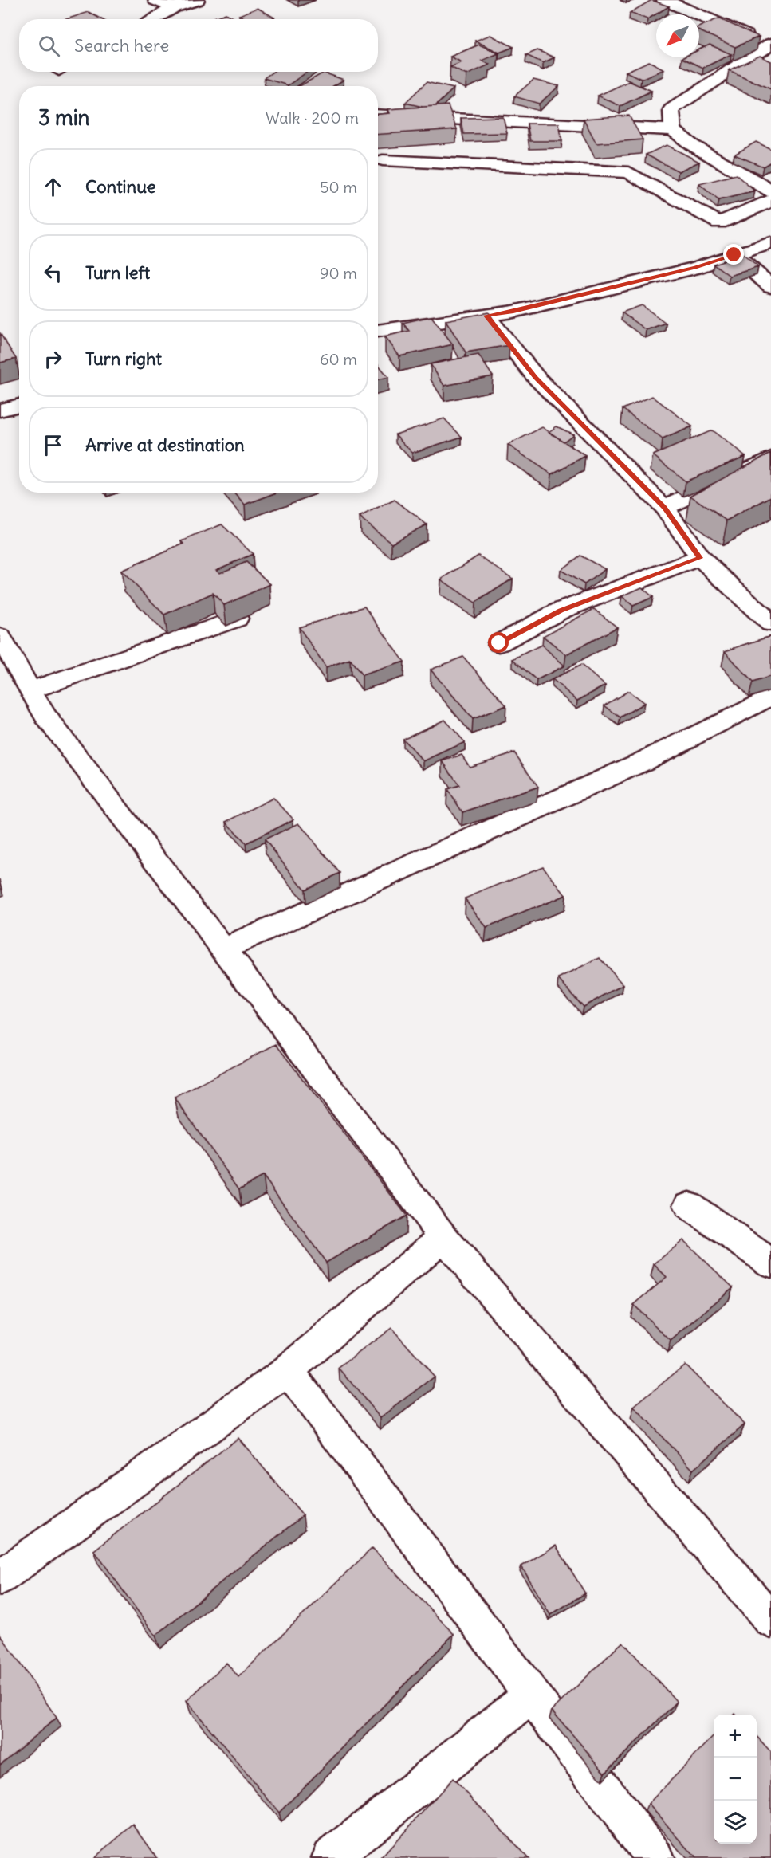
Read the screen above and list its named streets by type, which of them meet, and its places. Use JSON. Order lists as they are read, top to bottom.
{
  "north": "bottom left",
  "page": {
    "search": "Search here",
    "heading": ["3 min", "Walk · 200 m"],
    "list": [
      ["Continue", "50 m"],
      ["Turn left", "90 m"],
      ["Turn right", "60 m"],
      "Arrive at destination"
    ],
    "map_buttons": ["+", "−"]
  }
}
